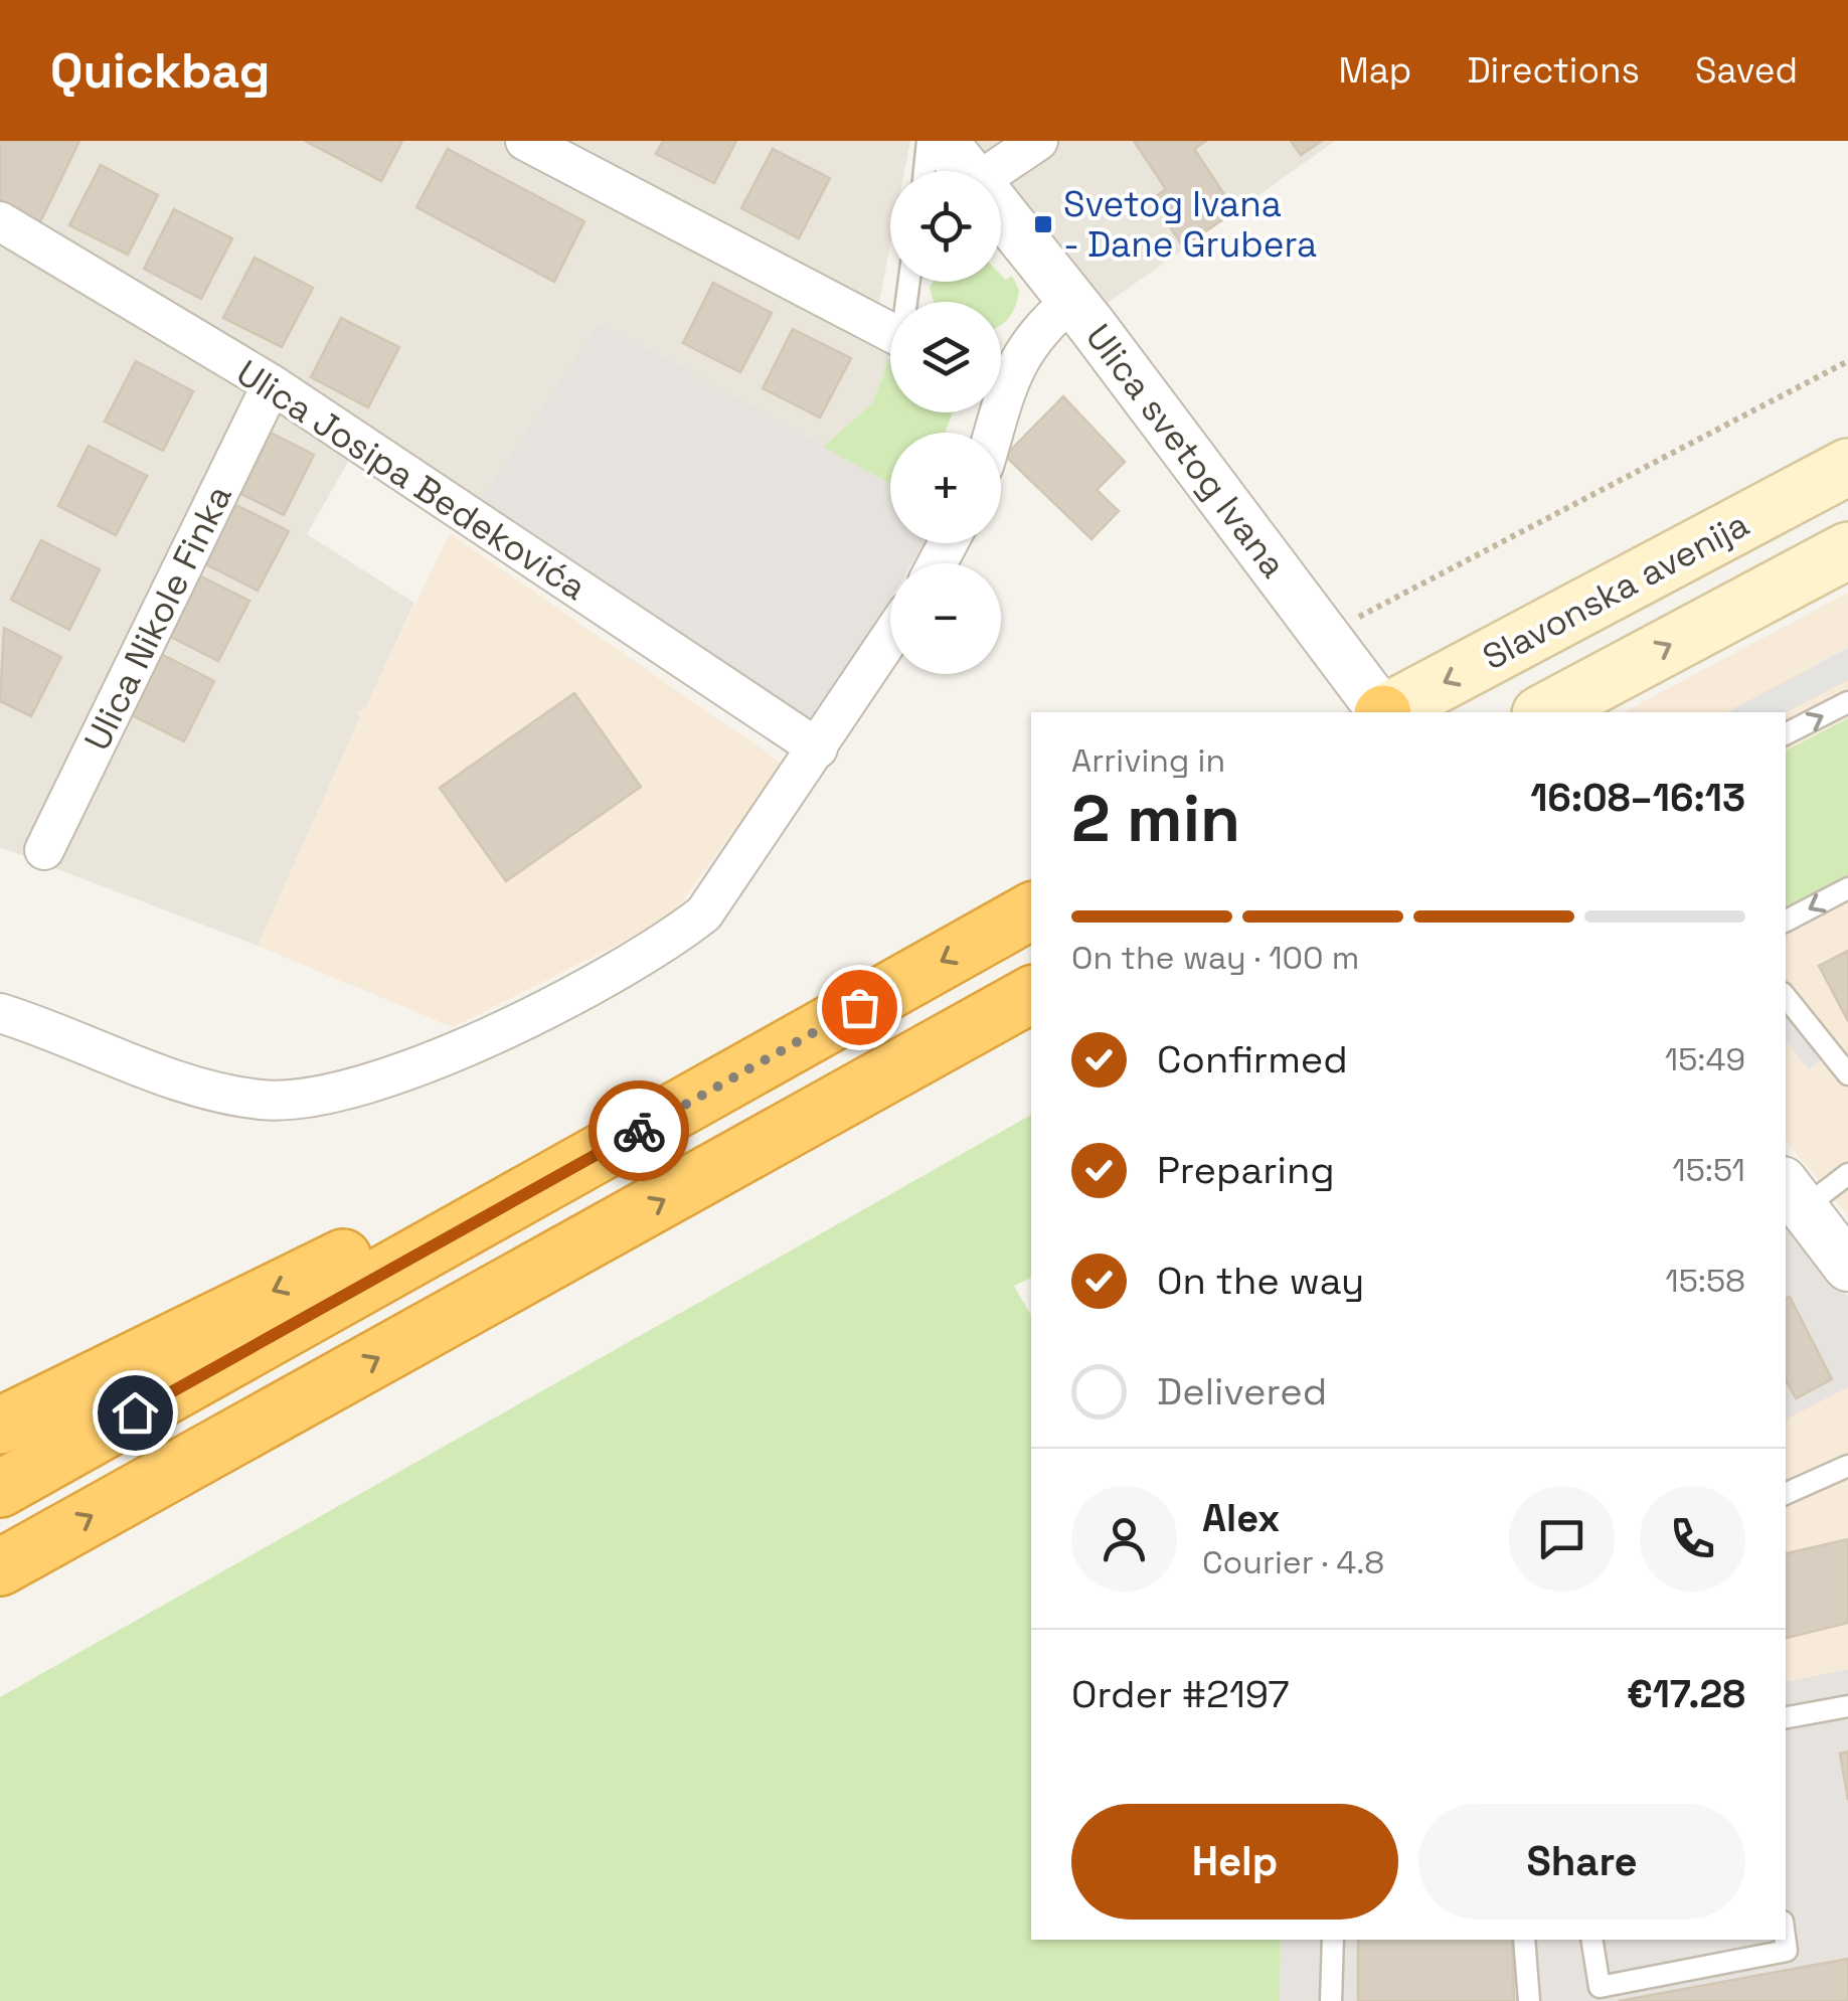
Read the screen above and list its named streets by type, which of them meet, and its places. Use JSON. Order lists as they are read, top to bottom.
{
  "streets": {
    "main road": ["Slavonska avenija"],
    "street": ["Ulica svetog Ivana", "Ulica Josipa Bedekovića", "Ulica Nikole Finka"]
  },
  "crossings": [
    ["Ulica Josipa Bedekovića", "Ulica Nikole Finka"]
  ],
  "places": {
    "transit": ["Svetog Ivana - Dane Grubera"]
  },
  "page": {
    "header": "Quickbag",
    "nav": ["Map", "Directions", "Saved"],
    "map_buttons": ["+", "−"],
    "heading": ["2 min", "Arriving in", "16:08–16:13"],
    "panel": [
      "Alex",
      "Courier · 4.8",
      "Order #2197",
      "€17.28"
    ],
    "bar": "On the way · 100 m",
    "list": [
      ["Confirmed", "15:49"],
      ["Preparing", "15:51"],
      ["On the way", "15:58"],
      "Delivered"
    ],
    "buttons": ["Help", "Share"]
  }
}
